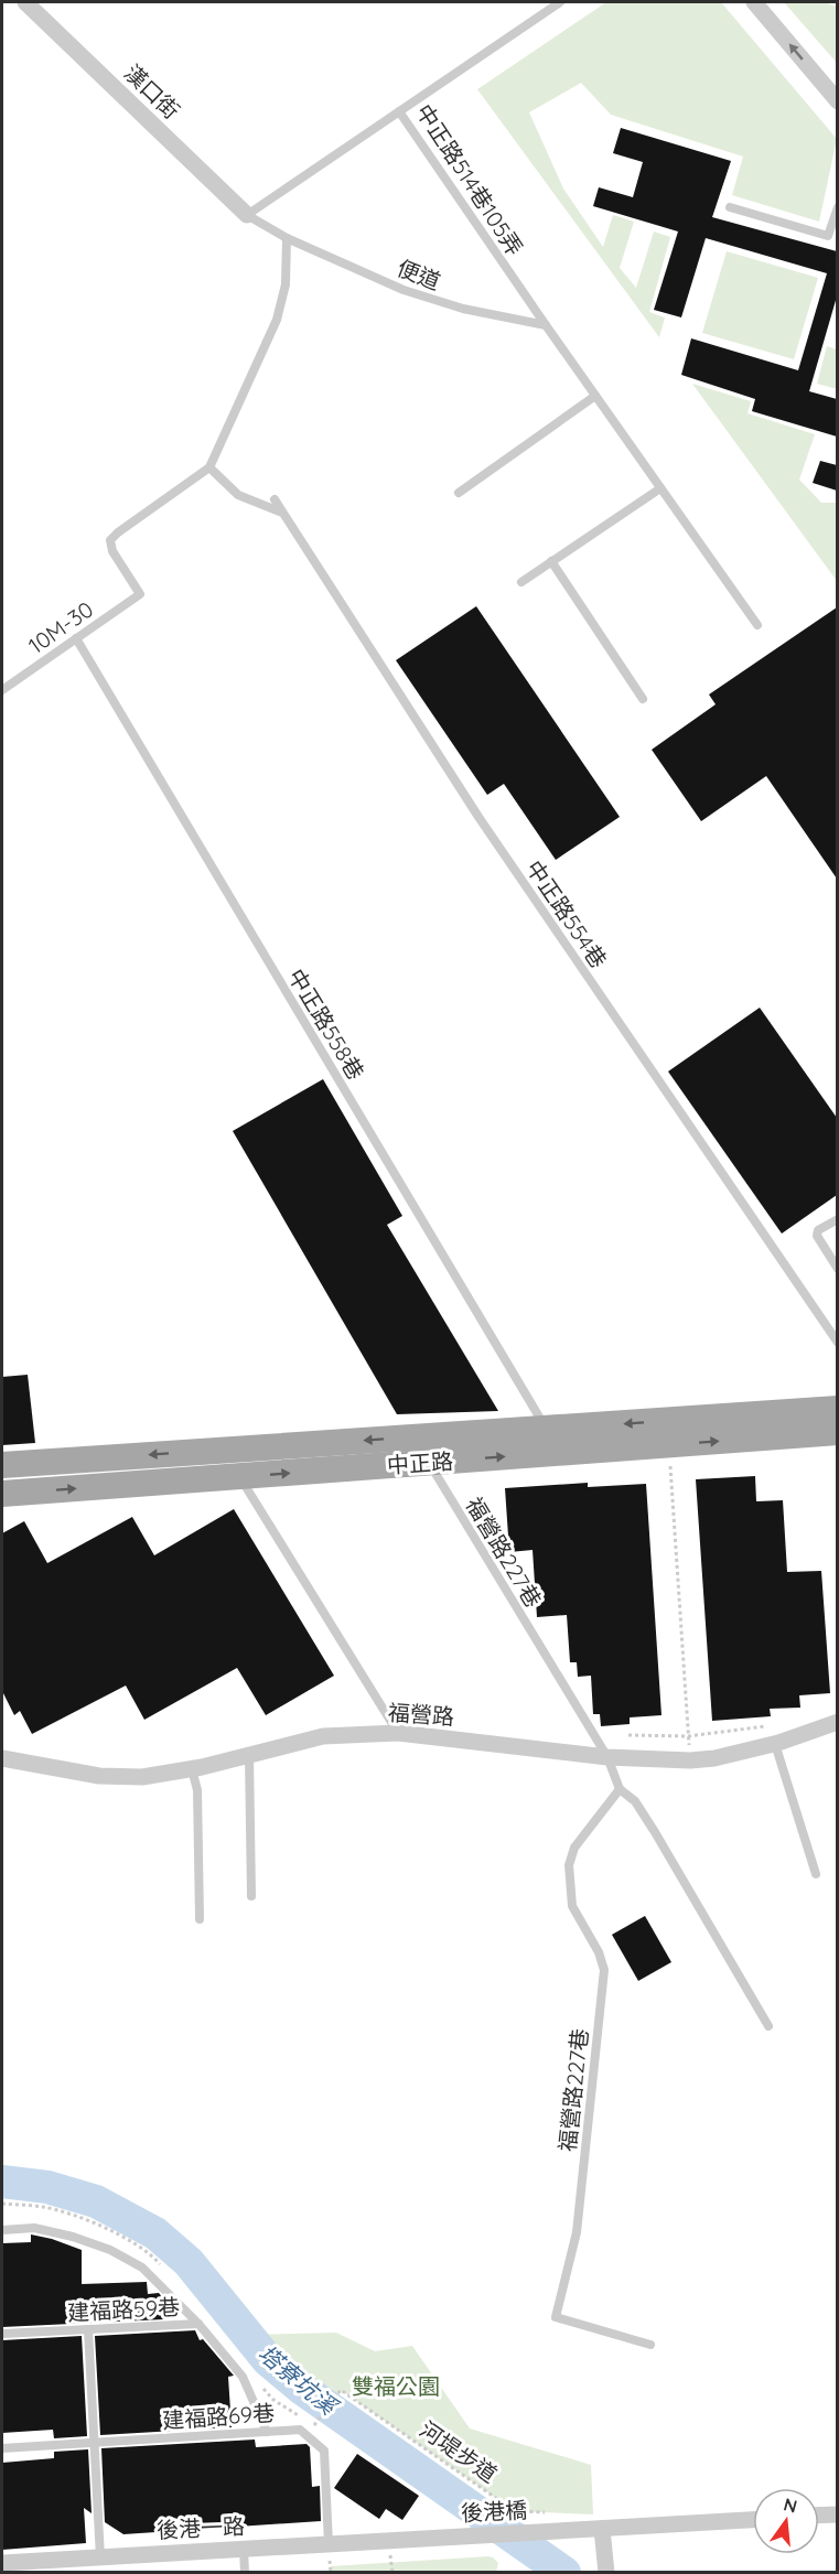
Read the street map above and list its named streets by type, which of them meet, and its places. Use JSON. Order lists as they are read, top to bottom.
{
  "streets": {
    "main road": ["中正路"],
    "street": [
      "漢口街",
      "福營路",
      "後港橋",
      "後港一路"
    ],
    "lane": [
      "中正路514巷105弄",
      "便道",
      "10M-30",
      "中正路554巷",
      "中正路558巷",
      "福營路227巷",
      "建福路59巷",
      "建福路69巷"
    ],
    "path": ["河堤步道"]
  },
  "crossings": [
    ["漢口街", "便道"],
    ["中正路514巷105弄", "便道"],
    ["10M-30", "中正路554巷"],
    ["10M-30", "中正路558巷"],
    ["中正路558巷", "中正路"],
    ["中正路", "福營路227巷"],
    ["福營路227巷", "福營路"],
    ["建福路59巷", "建福路69巷"],
    ["建福路69巷", "後港一路"],
    ["後港橋", "後港一路"]
  ],
  "water": ["塔寮坑溪"],
  "parks": ["雙福公園"],
  "north": "top"
}
